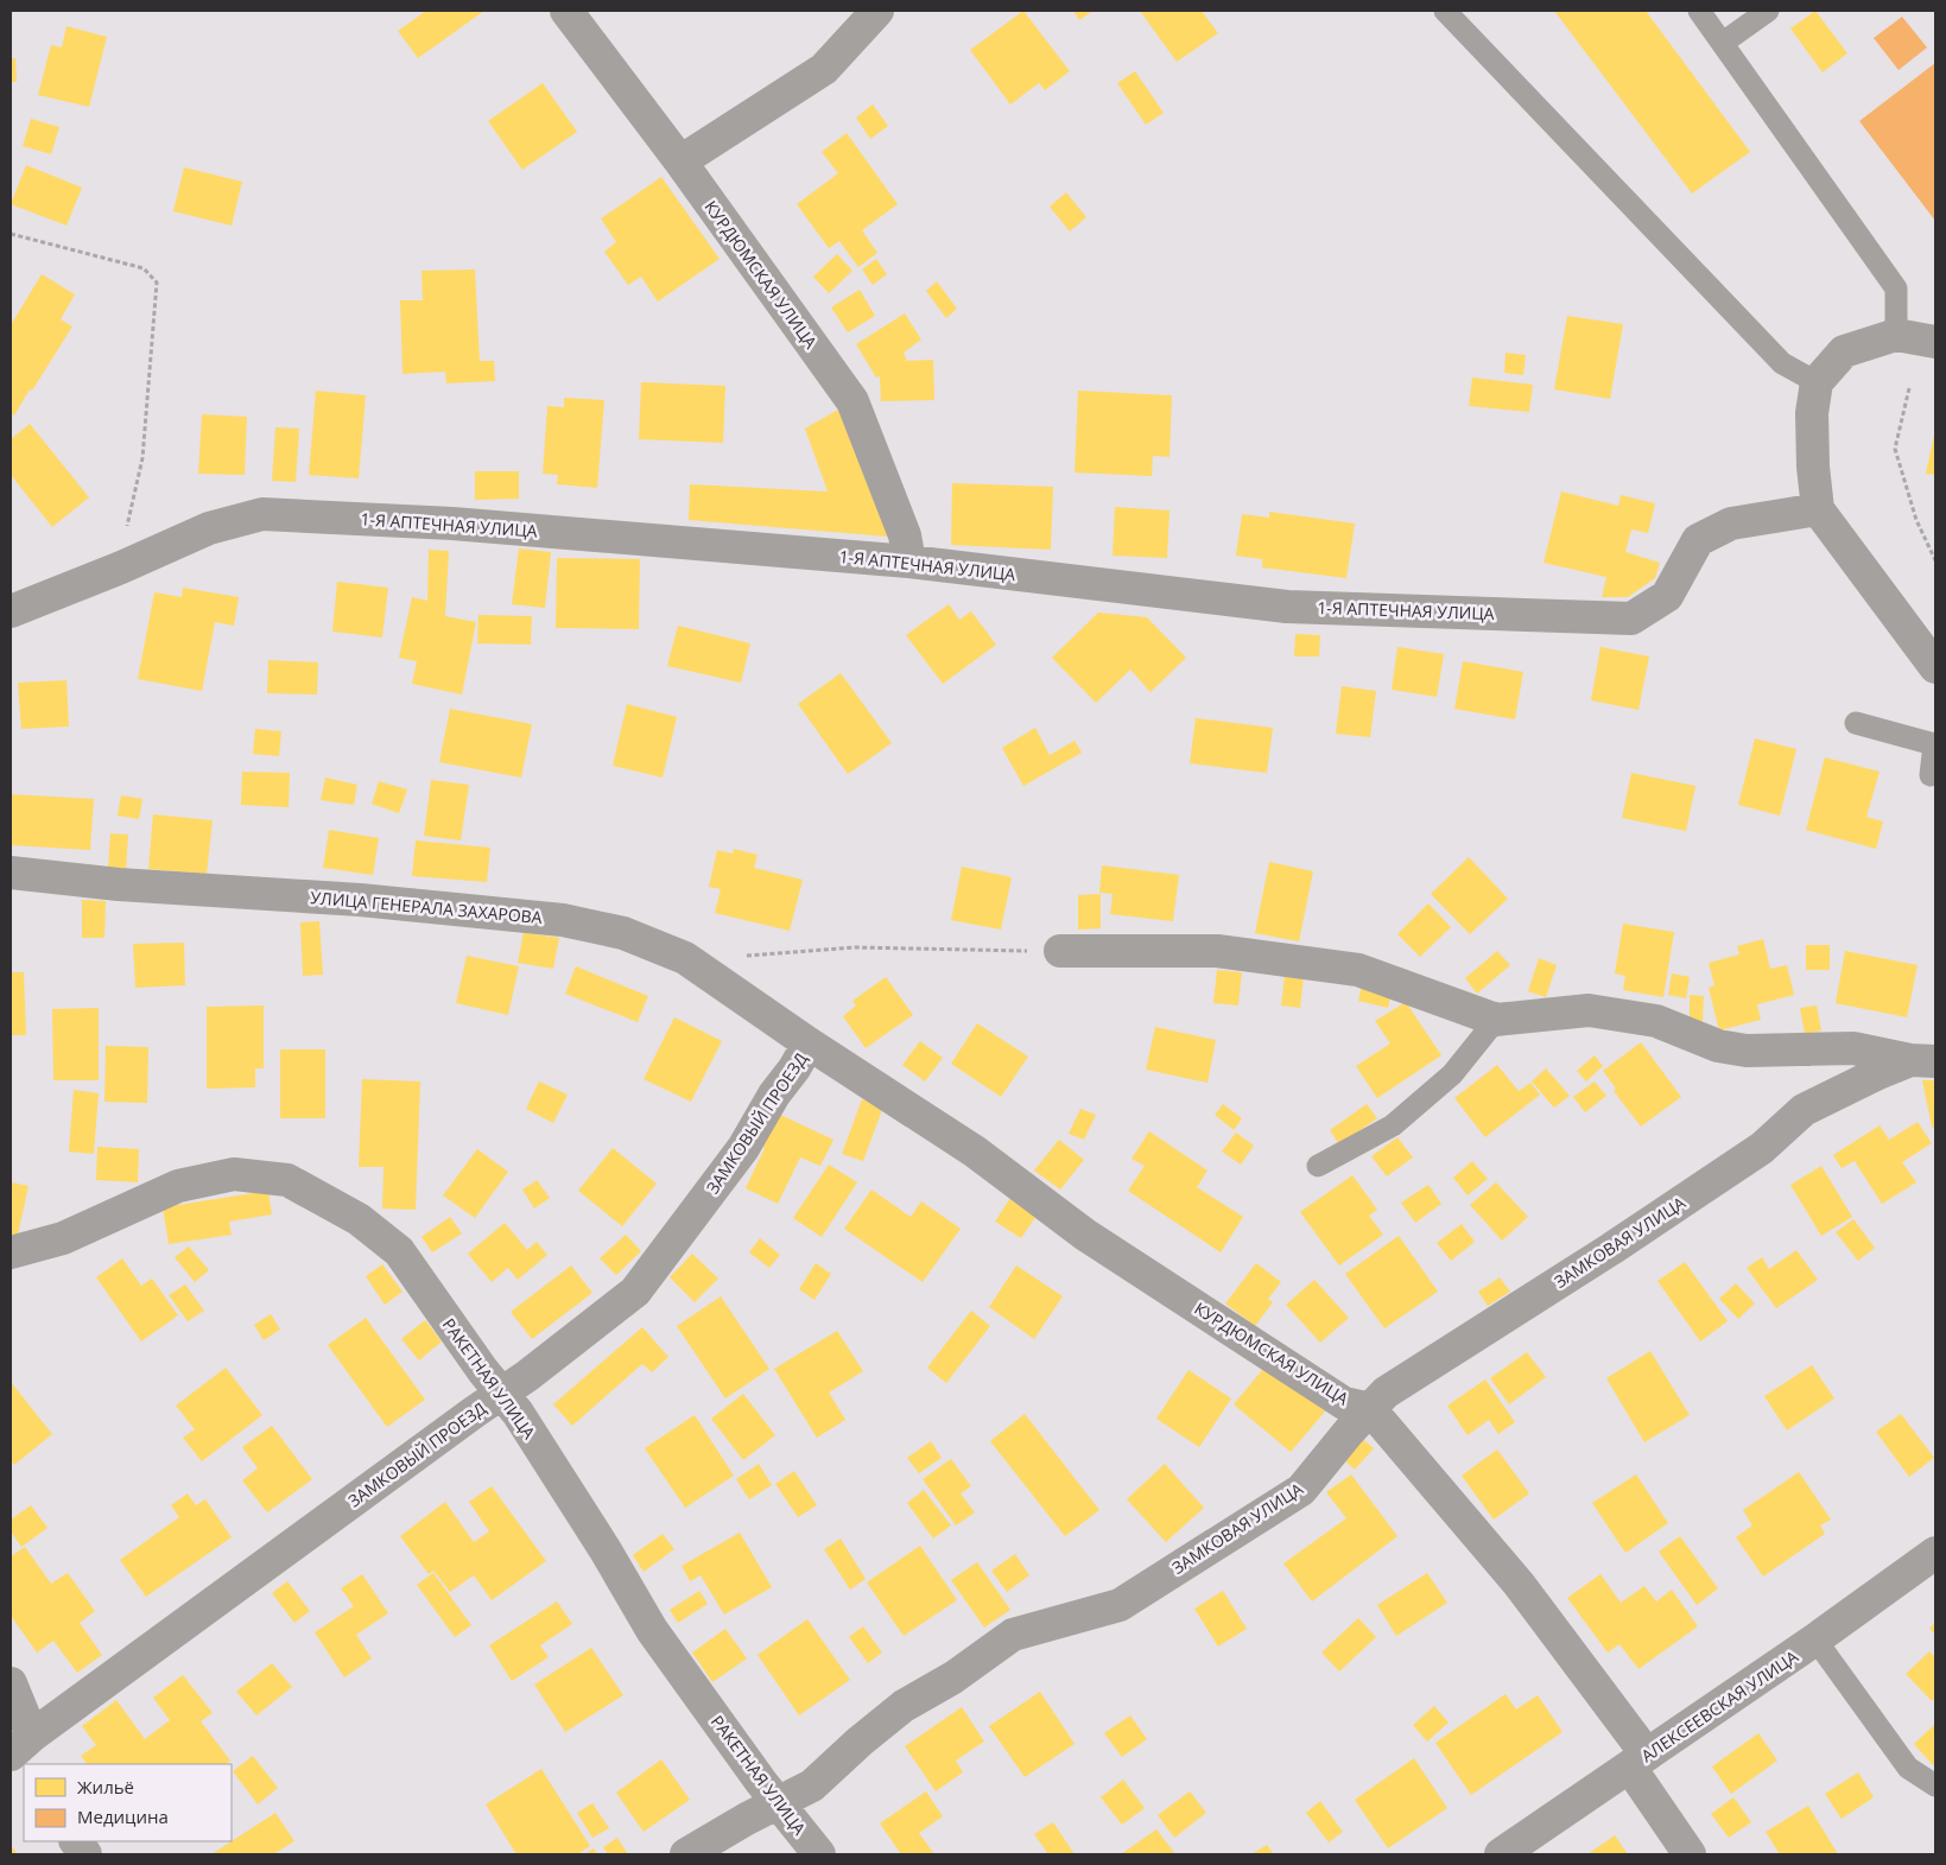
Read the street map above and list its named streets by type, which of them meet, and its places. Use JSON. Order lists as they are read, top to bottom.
{
  "streets": {
    "street": [
      "КУРДЮМСКАЯ УЛИЦА",
      "1-Я АПТЕЧНАЯ УЛИЦА",
      "УЛИЦА ГЕНЕРАЛА ЗАХАРОВА",
      "ЗАМКОВЫЙ ПРОЕЗД",
      "ЗАМКОВАЯ УЛИЦА",
      "РАКЕТНАЯ УЛИЦА",
      "АЛЕКСЕЕВСКАЯ УЛИЦА"
    ]
  },
  "crossings": [
    ["КУРДЮМСКАЯ УЛИЦА", "1-Я АПТЕЧНАЯ УЛИЦА"],
    ["КУРДЮМСКАЯ УЛИЦА", "УЛИЦА ГЕНЕРАЛА ЗАХАРОВА"],
    ["КУРДЮМСКАЯ УЛИЦА", "ЗАМКОВЫЙ ПРОЕЗД"],
    ["КУРДЮМСКАЯ УЛИЦА", "ЗАМКОВАЯ УЛИЦА"],
    ["КУРДЮМСКАЯ УЛИЦА", "АЛЕКСЕЕВСКАЯ УЛИЦА"],
    ["УЛИЦА ГЕНЕРАЛА ЗАХАРОВА", "ЗАМКОВЫЙ ПРОЕЗД"],
    ["ЗАМКОВЫЙ ПРОЕЗД", "РАКЕТНАЯ УЛИЦА"],
    ["ЗАМКОВАЯ УЛИЦА", "РАКЕТНАЯ УЛИЦА"]
  ],
  "legend": ["Жильё", "Медицина"]
}
